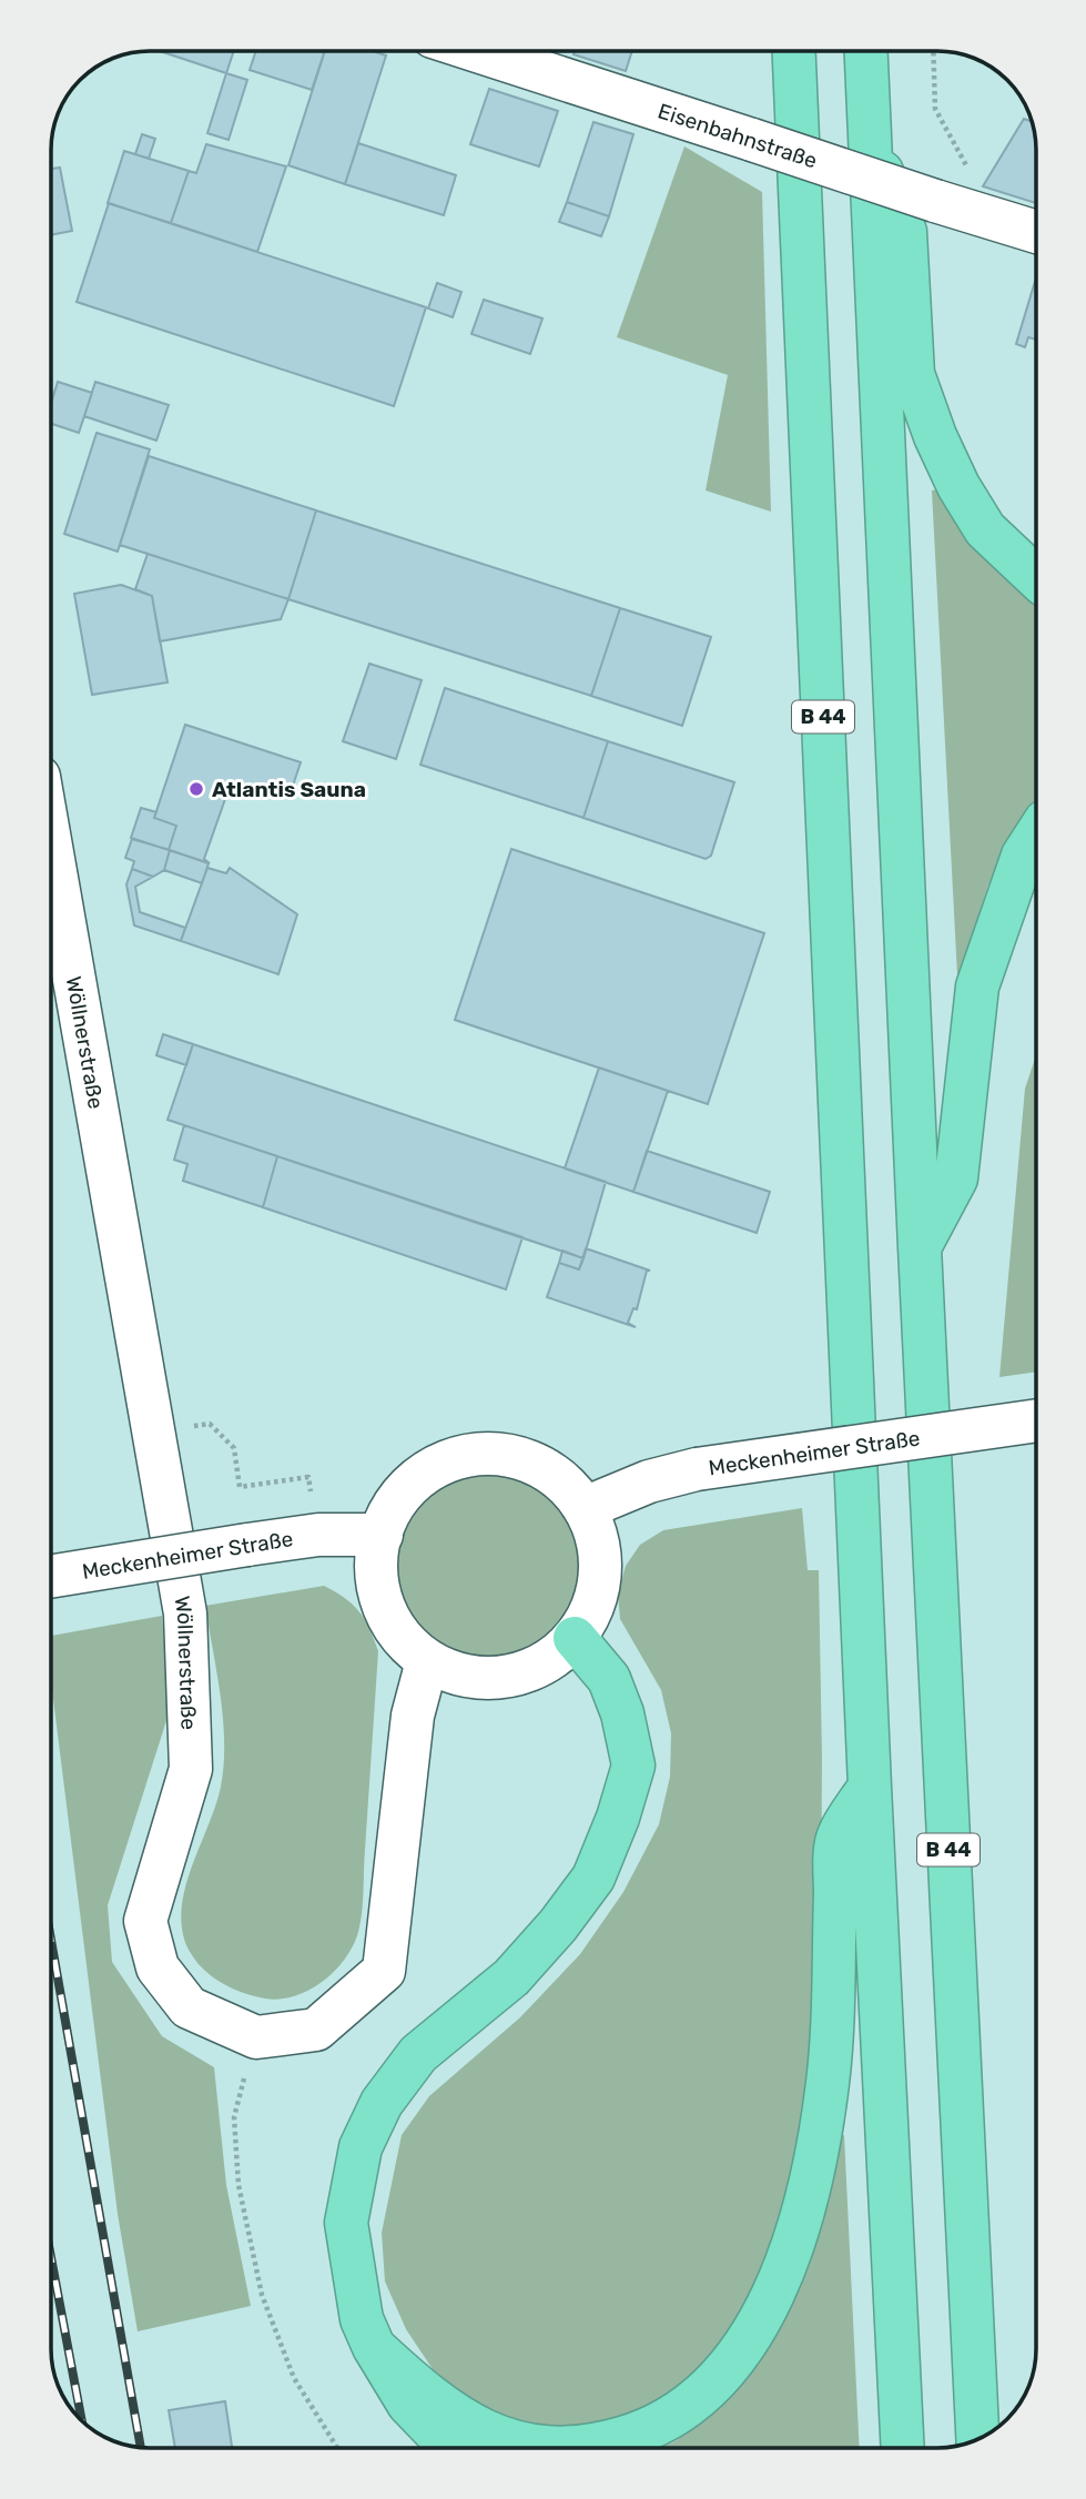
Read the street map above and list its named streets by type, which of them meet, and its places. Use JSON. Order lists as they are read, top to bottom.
{
  "streets": {
    "highway": ["B 44"],
    "street": ["Eisenbahnstraße", "Wöllnerstraße", "Meckenheimer Straße"]
  },
  "places": ["Atlantis Sauna"]
}
